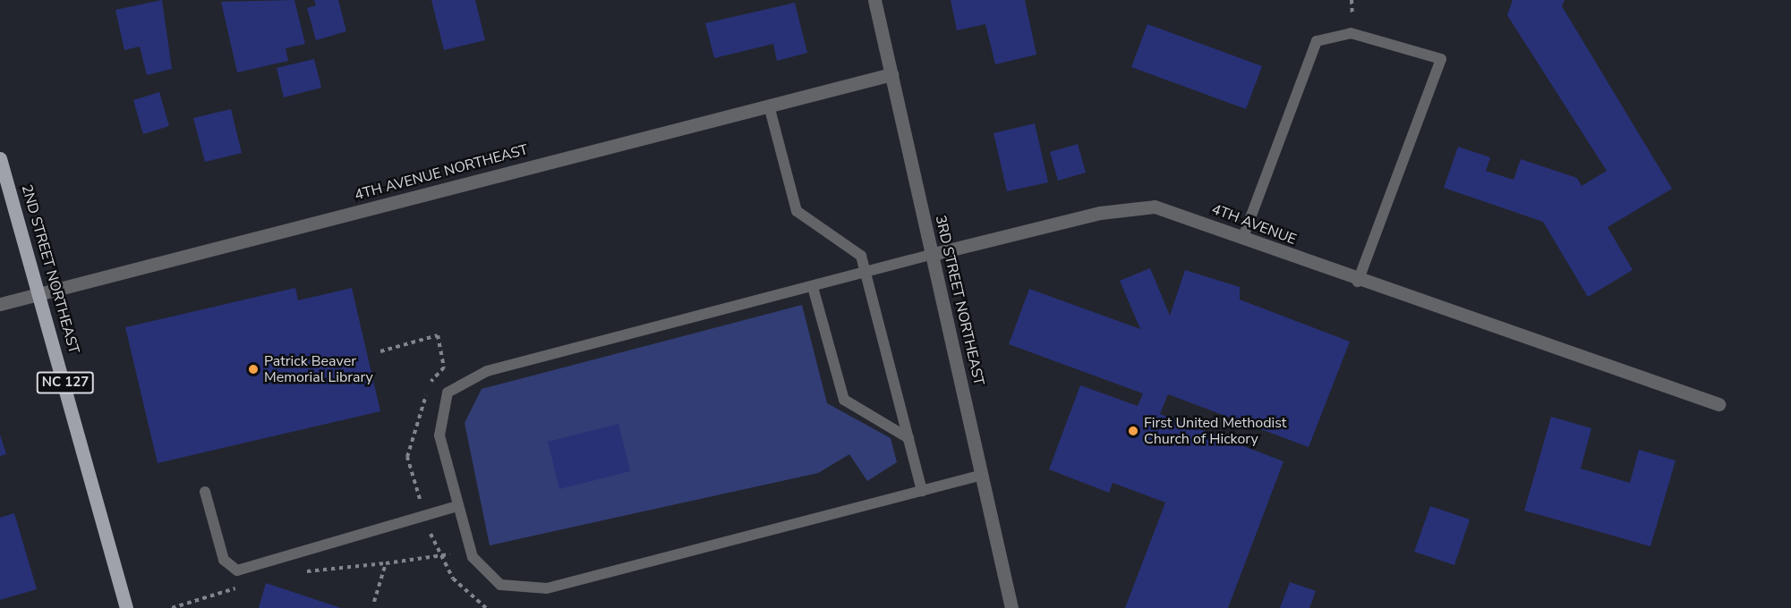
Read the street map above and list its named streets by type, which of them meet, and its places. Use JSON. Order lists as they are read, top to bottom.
{
  "streets": {
    "main road": ["2ND STREET NORTHEAST", "NC 127"],
    "street": ["4TH AVENUE NORTHEAST", "4TH AVENUE", "3RD STREET NORTHEAST"]
  },
  "crossings": [
    ["4TH AVENUE NORTHEAST", "2ND STREET NORTHEAST"],
    ["4TH AVENUE NORTHEAST", "3RD STREET NORTHEAST"],
    ["4TH AVENUE", "3RD STREET NORTHEAST"]
  ],
  "places": ["Patrick Beaver Memorial Library", "First United Methodist Church of Hickory"]
}
